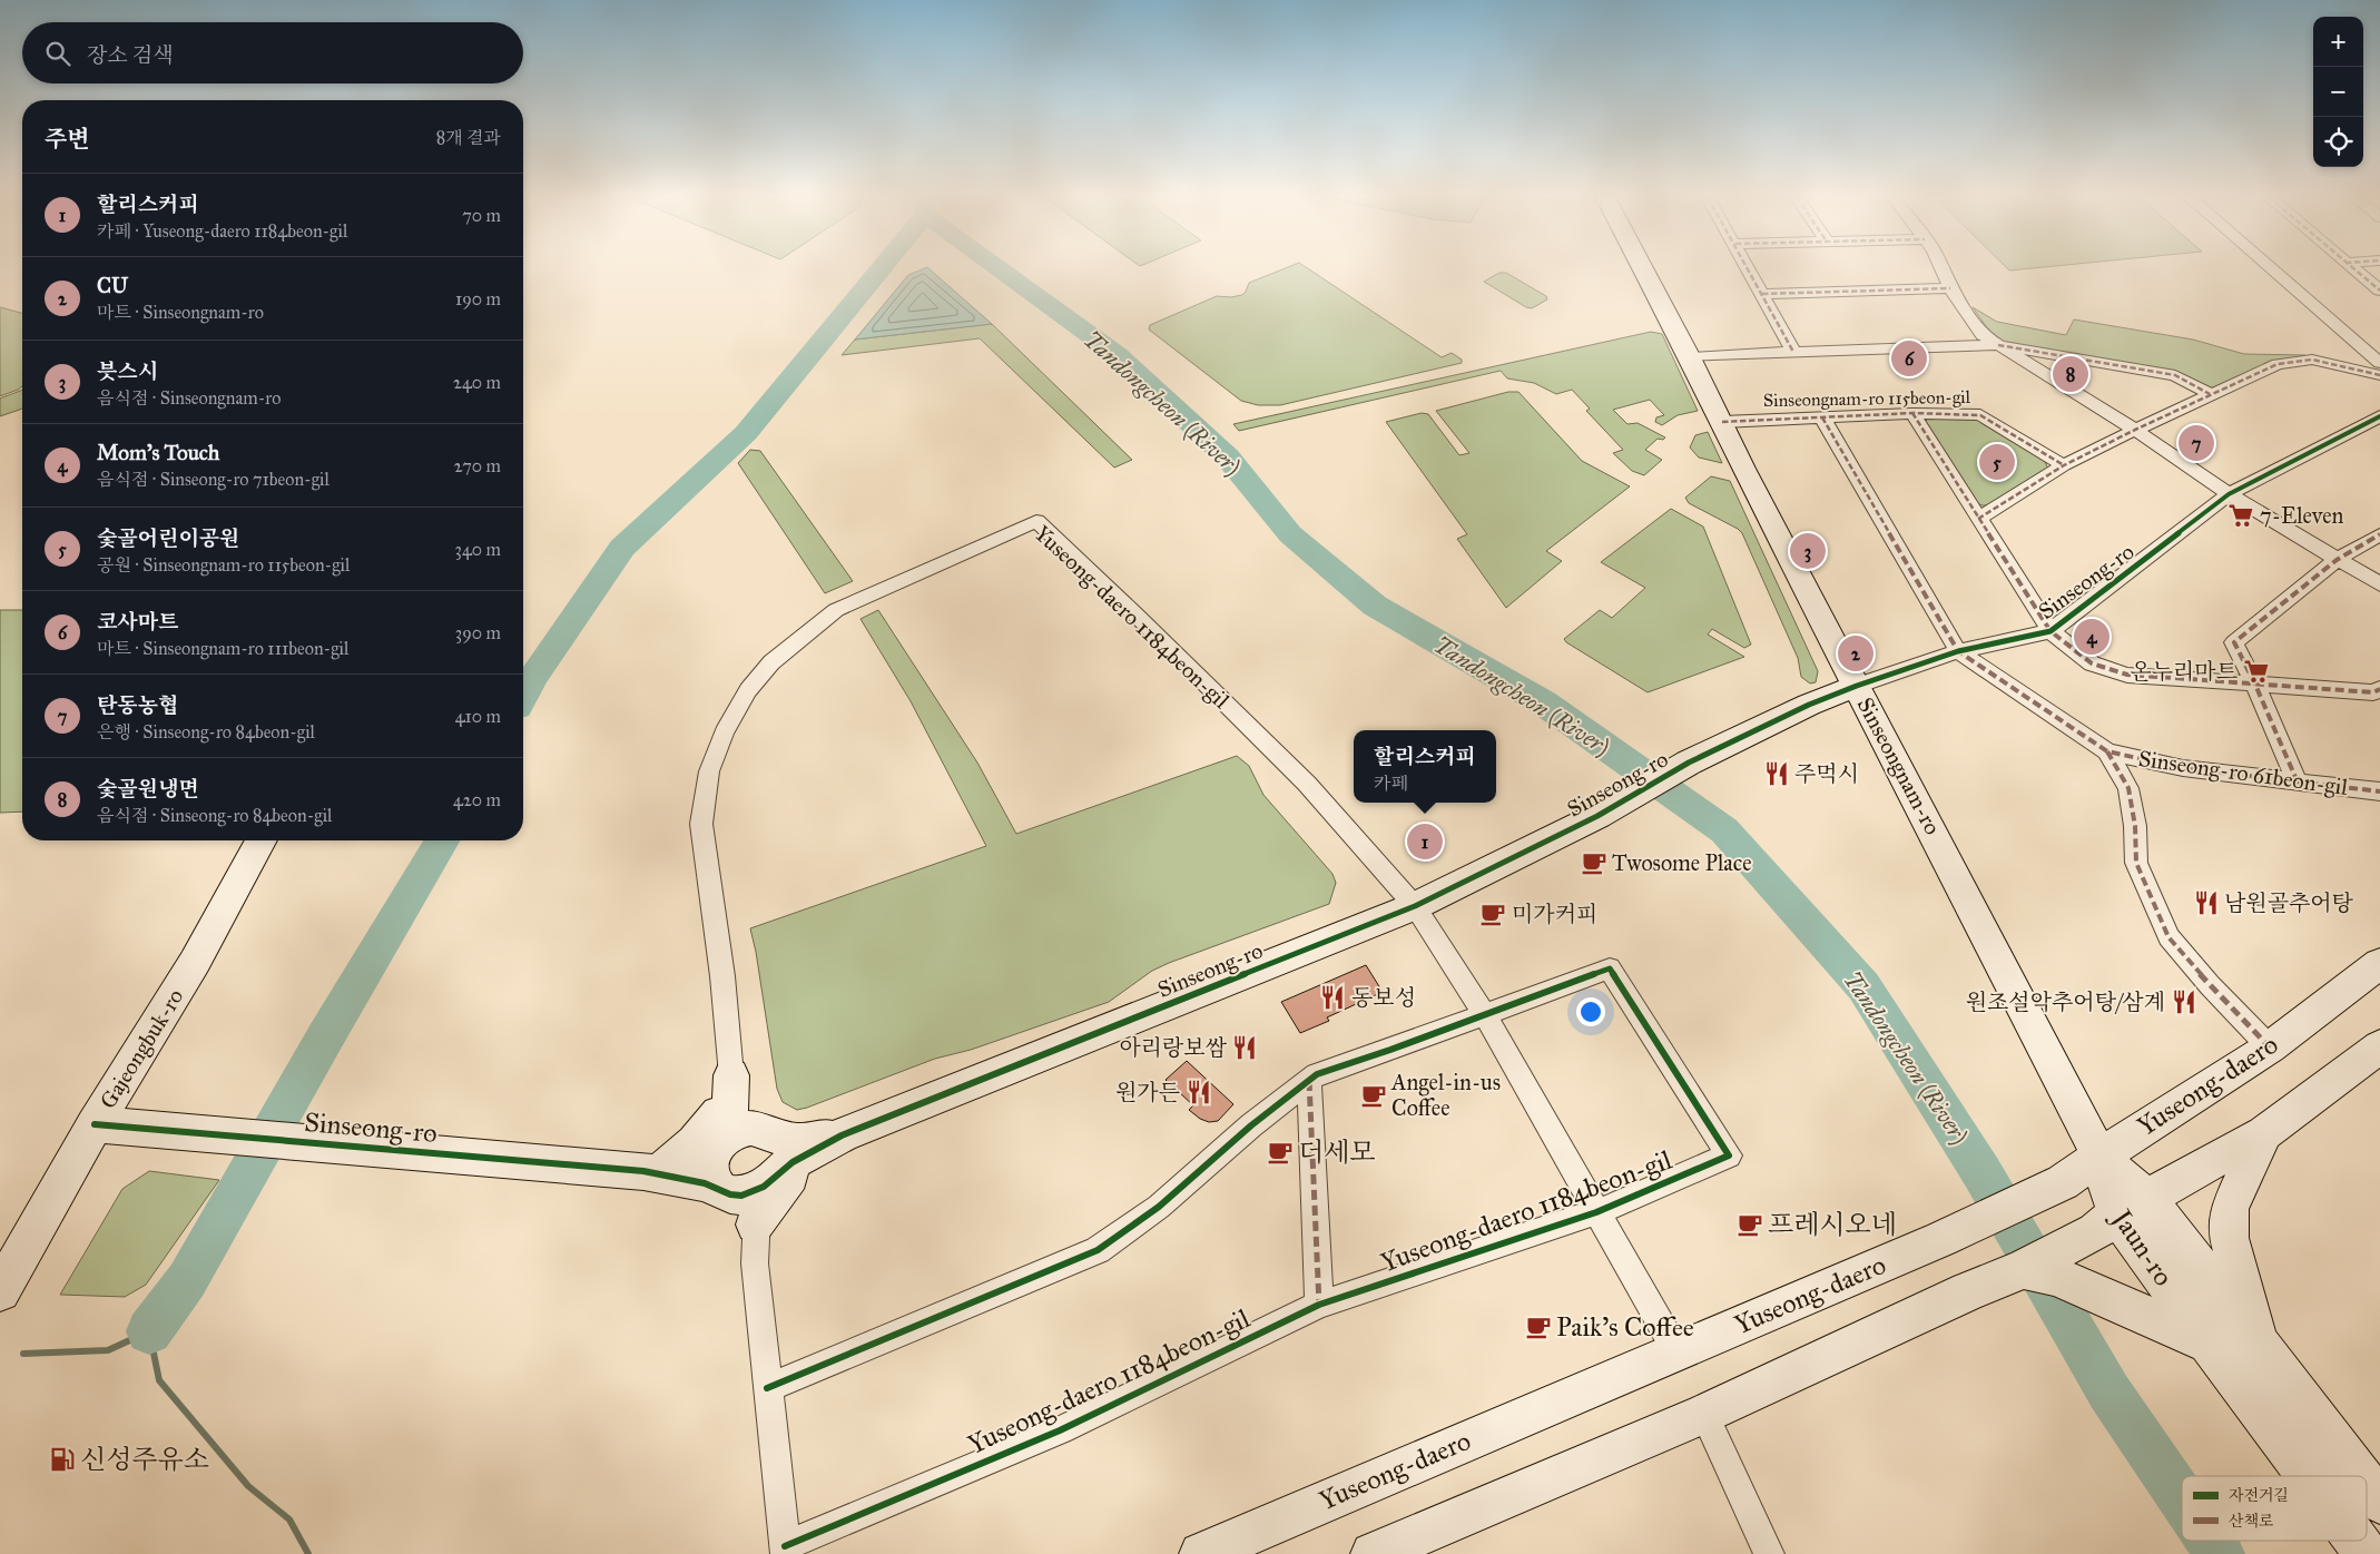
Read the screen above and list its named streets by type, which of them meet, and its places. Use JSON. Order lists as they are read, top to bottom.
{
  "streets": {
    "street": [
      "Sinseongnam-ro 115beon-gil",
      "Sinseong-ro",
      "Yuseong-daero 1184beon-gil",
      "Sinseongnam-ro",
      "Sinseong-ro 61beon-gil",
      "Gajeongbuk-ro",
      "Yuseong-daero",
      "Jaun-ro"
    ]
  },
  "crossings": [
    ["Sinseongnam-ro 115beon-gil", "Sinseongnam-ro"],
    ["Sinseong-ro", "Yuseong-daero 1184beon-gil"],
    ["Sinseong-ro", "Sinseongnam-ro"],
    ["Sinseong-ro", "Sinseong-ro 61beon-gil"],
    ["Sinseong-ro", "Gajeongbuk-ro"],
    ["Yuseong-daero 1184beon-gil", "Yuseong-daero"],
    ["Sinseongnam-ro", "Yuseong-daero"],
    ["Sinseongnam-ro", "Jaun-ro"],
    ["Sinseong-ro 61beon-gil", "Yuseong-daero"],
    ["Yuseong-daero", "Jaun-ro"]
  ],
  "water": ["Tandongcheon (River)"],
  "places": {
    "supermarket": ["7-Eleven", "온누리마트"],
    "restaurant": [
      "주먹시",
      "남원골추어탕",
      "동보성",
      "원조설악추어탕/삼계",
      "아리랑보쌈",
      "원가든"
    ],
    "cafe": [
      "Twosome Place",
      "미가커피",
      "Angel-in-us Coffee",
      "더세모",
      "프레시오네",
      "Paik's Coffee"
    ],
    "fuel station": ["신성주유소"]
  },
  "legend": ["자전거길", "산책로"],
  "page": {
    "map_buttons": ["+", "−"],
    "search": "장소 검색",
    "heading": ["주변", "8개 결과"],
    "list": [
      {
        "mark": "1",
        "name": "할리스커피",
        "note": "카페 · Yuseong-daero 1184beon-gil",
        "value": "70 m"
      },
      {
        "mark": "2",
        "name": "CU",
        "note": "마트 · Sinseongnam-ro",
        "value": "190 m"
      },
      {
        "mark": "3",
        "name": "븟스시",
        "note": "음식점 · Sinseongnam-ro",
        "value": "240 m"
      },
      {
        "mark": "4",
        "name": "Mom's Touch",
        "note": "음식점 · Sinseong-ro 71beon-gil",
        "value": "270 m"
      },
      {
        "mark": "5",
        "name": "숯골어린이공원",
        "note": "공원 · Sinseongnam-ro 115beon-gil",
        "value": "340 m"
      },
      {
        "mark": "6",
        "name": "코사마트",
        "note": "마트 · Sinseongnam-ro 111beon-gil",
        "value": "390 m"
      },
      {
        "mark": "7",
        "name": "탄동농협",
        "note": "은행 · Sinseong-ro 84beon-gil",
        "value": "410 m"
      },
      {
        "mark": "8",
        "name": "숯골원냉면",
        "note": "음식점 · Sinseong-ro 84beon-gil",
        "value": "420 m"
      }
    ],
    "pins": [
      "6",
      "8",
      "7",
      "5",
      "3",
      "4",
      "2",
      "1"
    ],
    "popup": ["할리스커피", "카페"]
  }
}
